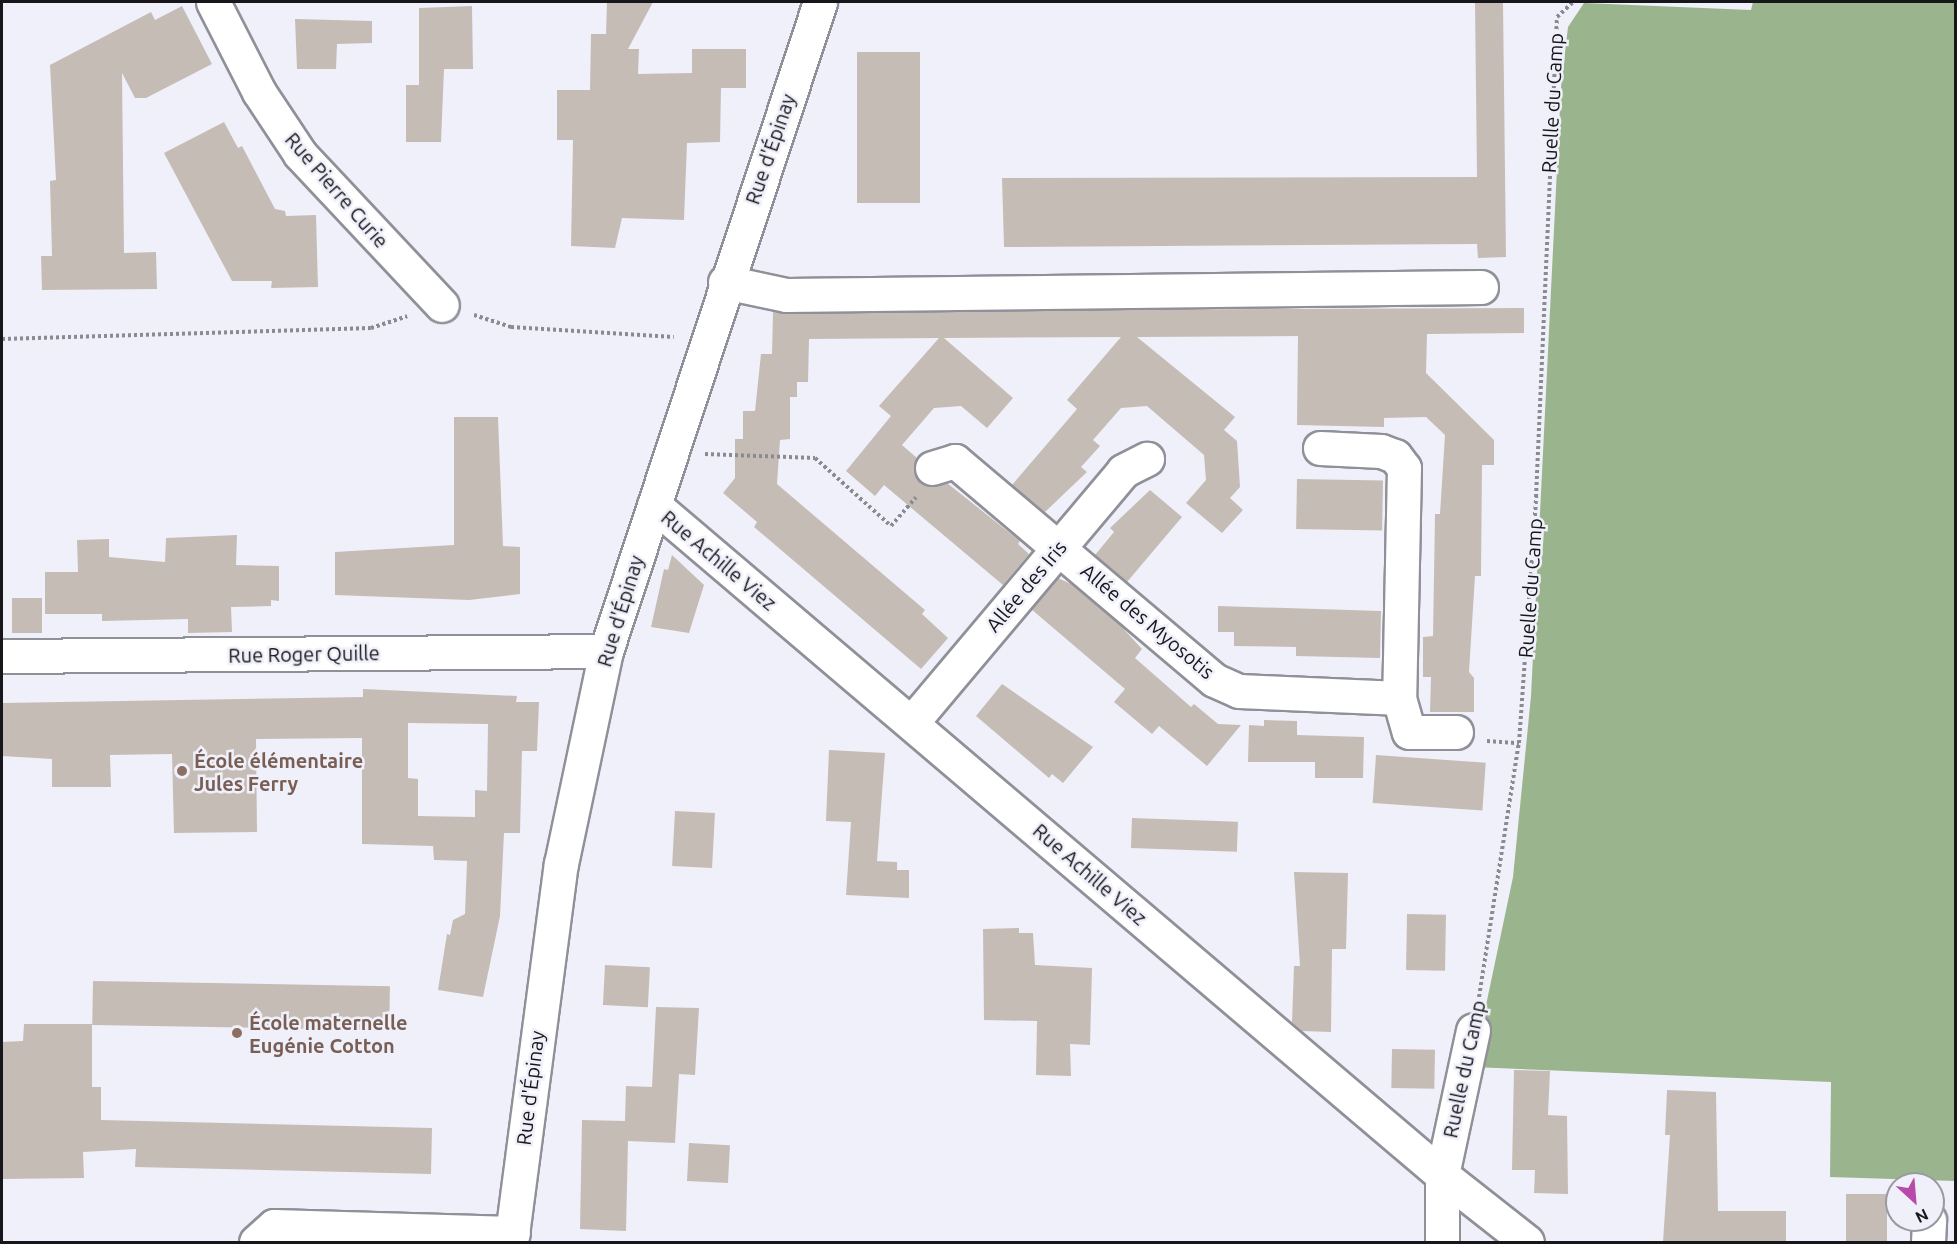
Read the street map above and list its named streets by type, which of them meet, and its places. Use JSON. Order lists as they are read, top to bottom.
{
  "streets": {
    "street": [
      "Ruelle du Camp",
      "Rue d'Épinay",
      "Rue Pierre Curie",
      "Rue Achille Viez",
      "Allée des Iris",
      "Allée des Myosotis",
      "Rue Roger Quille"
    ]
  },
  "crossings": [
    ["Ruelle du Camp", "Rue Achille Viez"],
    ["Rue d'Épinay", "Rue Achille Viez"],
    ["Rue d'Épinay", "Rue Roger Quille"],
    ["Rue Achille Viez", "Allée des Iris"],
    ["Allée des Iris", "Allée des Myosotis"]
  ],
  "places": ["École élémentaire Jules Ferry", "École maternelle Eugénie Cotton"],
  "north": "bottom right"
}
